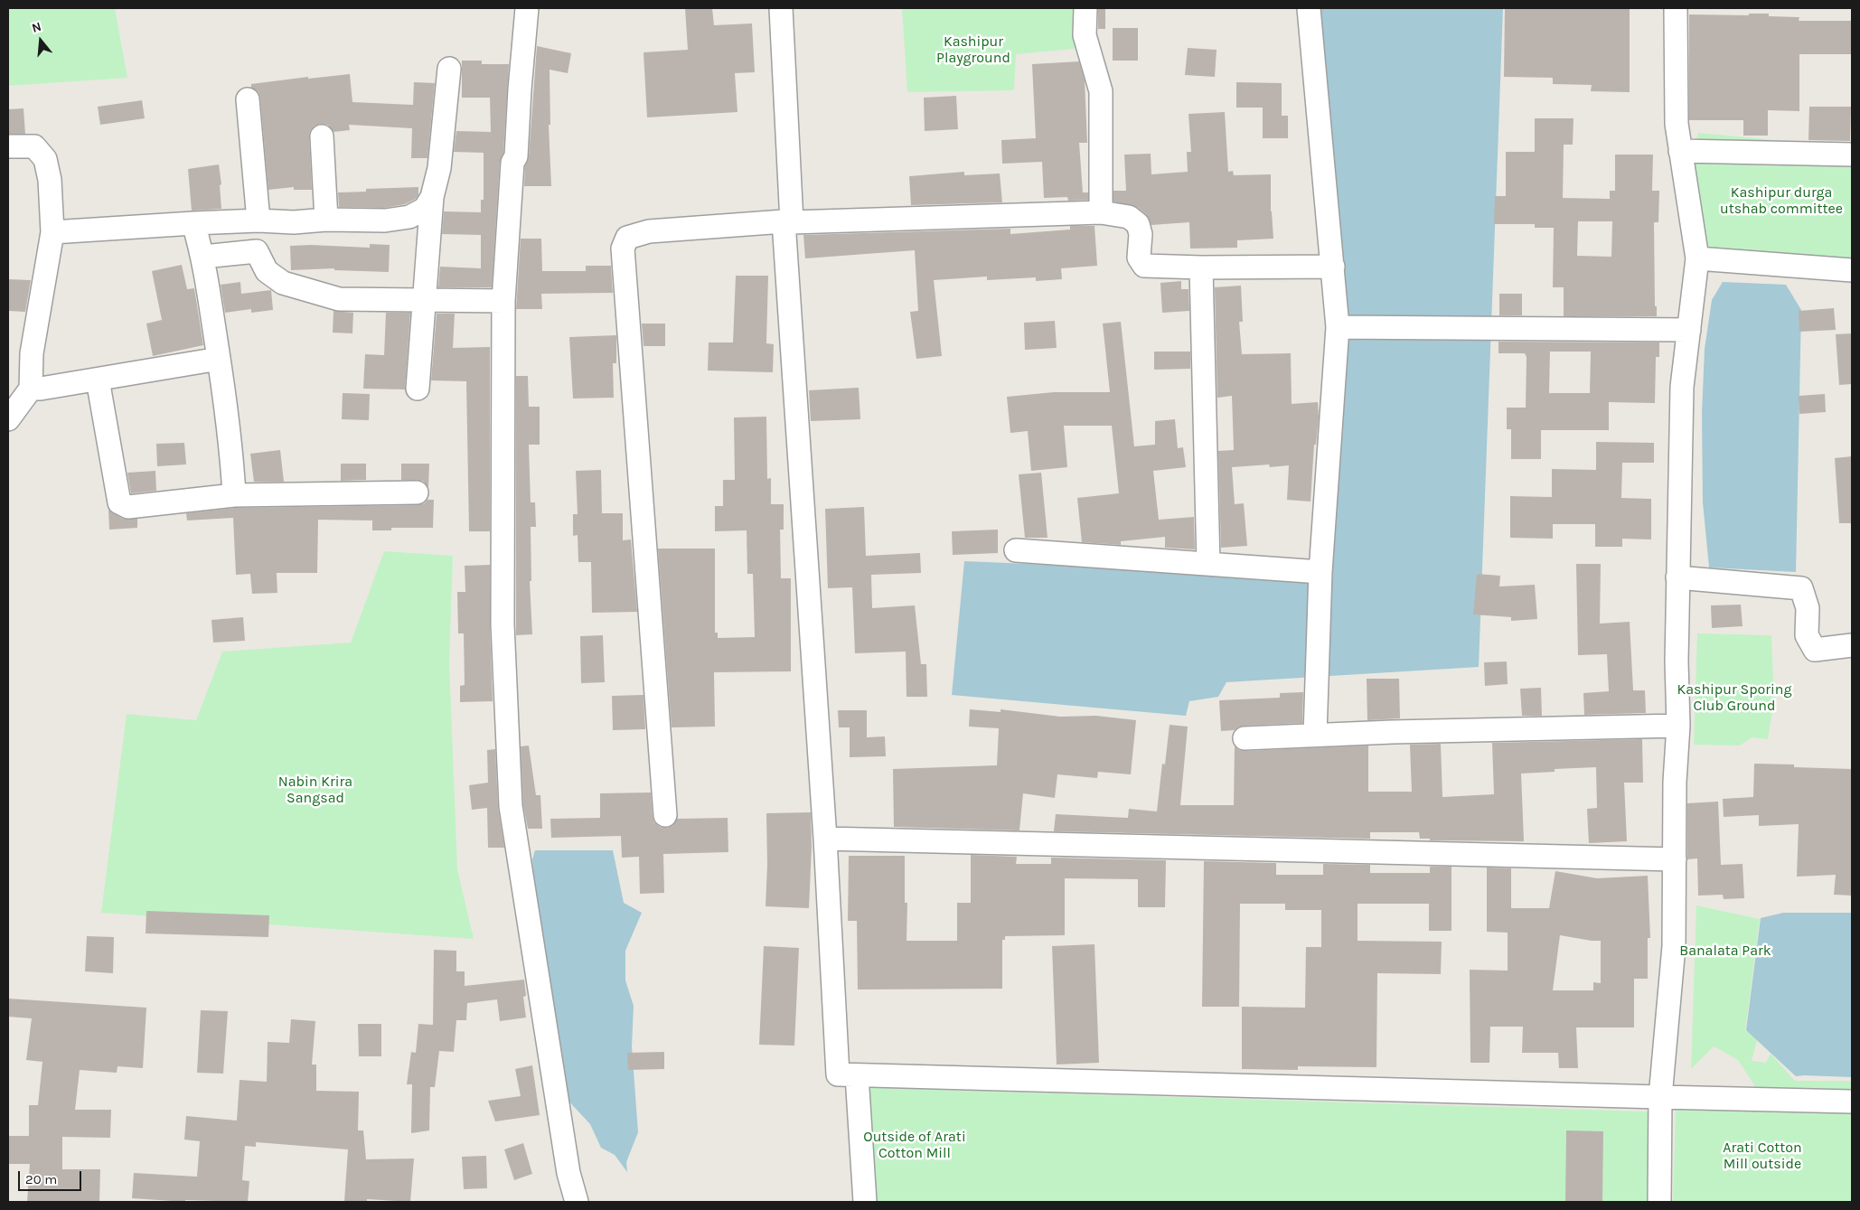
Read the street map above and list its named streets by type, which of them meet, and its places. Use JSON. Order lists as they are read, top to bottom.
{
  "parks": [
    "Kashipur Playground",
    "Kashipur durga utshab committee",
    "Kashipur Sporing Club Ground",
    "Nabin Krira Sangsad",
    "Banalata Park",
    "Outside of Arati Cotton Mill",
    "Arati Cotton Mill outside"
  ],
  "scale_bar": "20 m",
  "north": "top"
}
